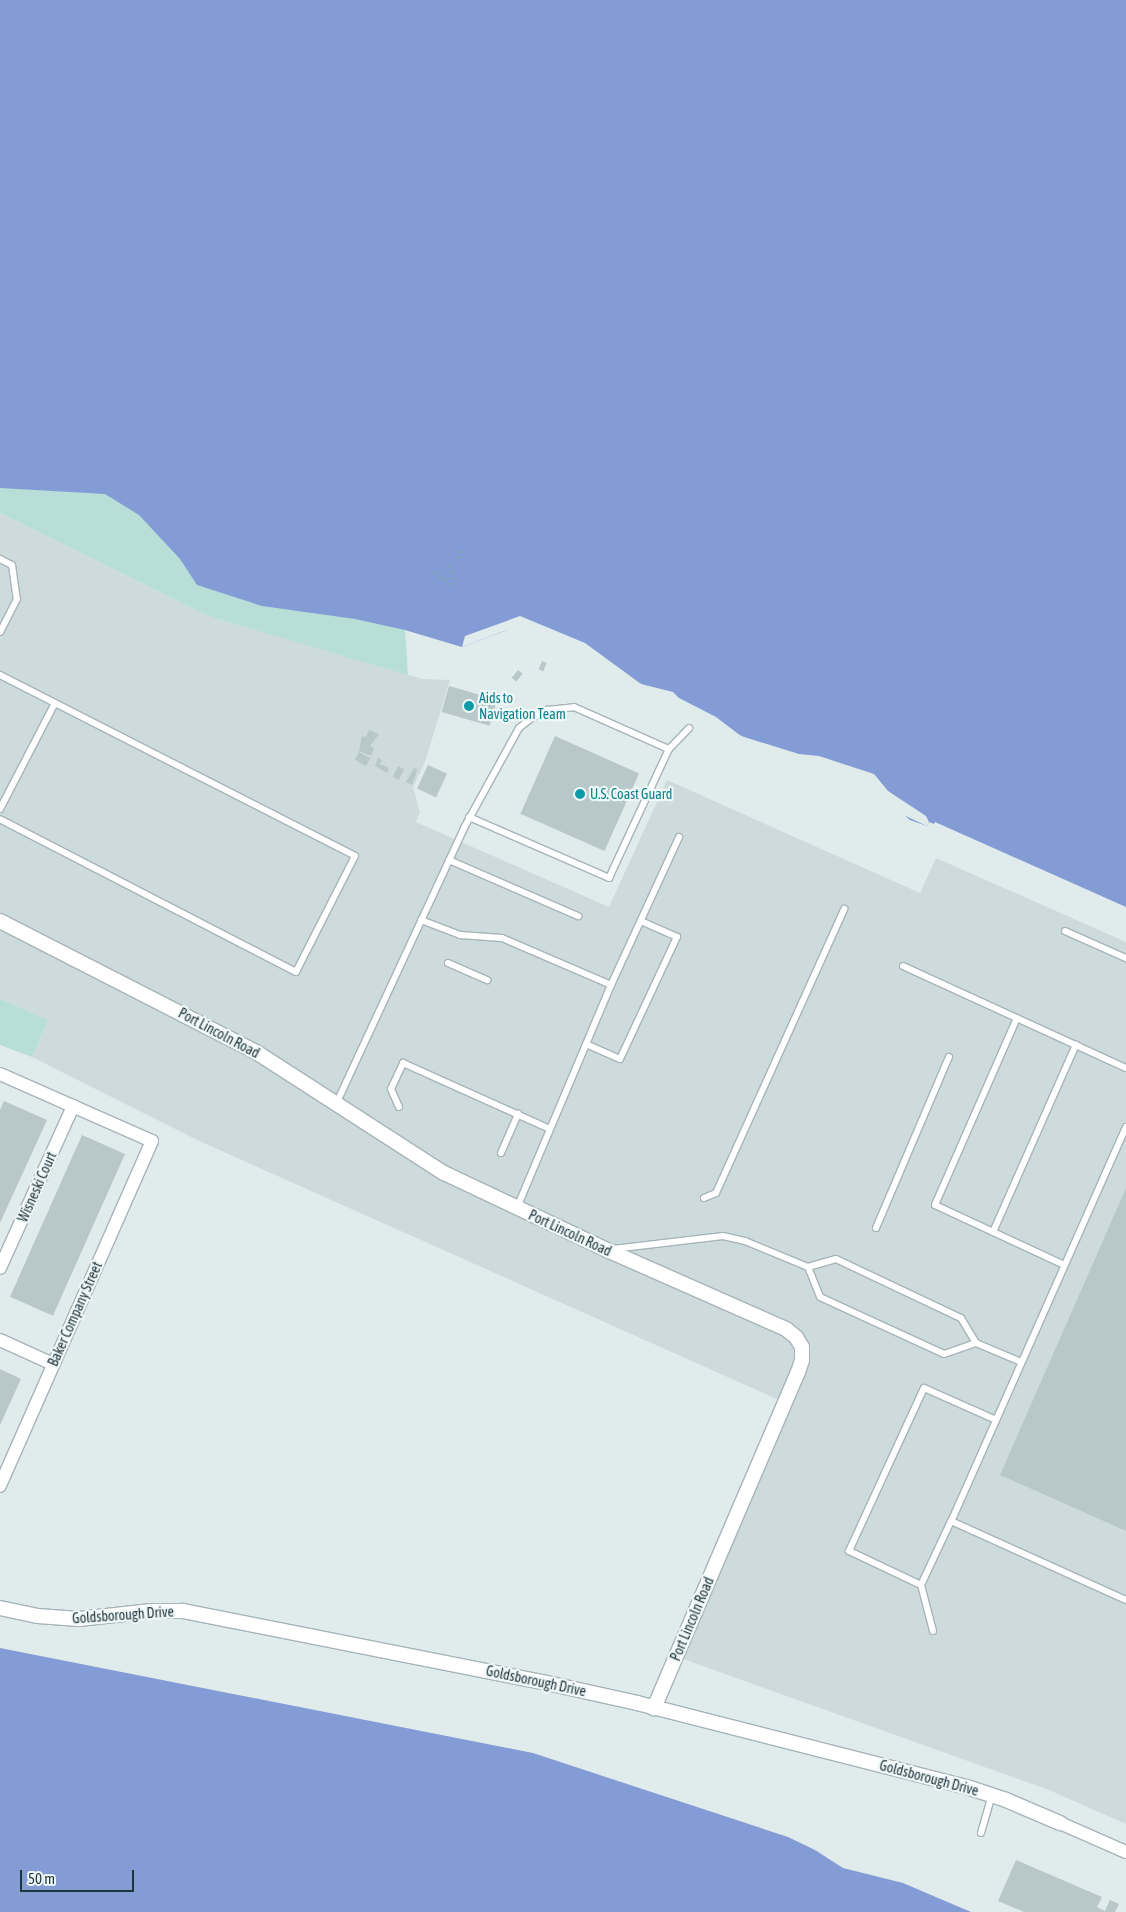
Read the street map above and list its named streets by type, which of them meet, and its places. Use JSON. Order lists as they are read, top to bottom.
{
  "streets": {
    "street": [
      "Port Lincoln Road",
      "Wisneski Court",
      "Baker Company Street",
      "Goldsborough Drive"
    ]
  },
  "crossings": [
    ["Port Lincoln Road", "Goldsborough Drive"],
    ["Wisneski Court", "Baker Company Street"]
  ],
  "places": ["Aids to Navigation Team", "U.S. Coast Guard"],
  "scale_bar": "50 m"
}
